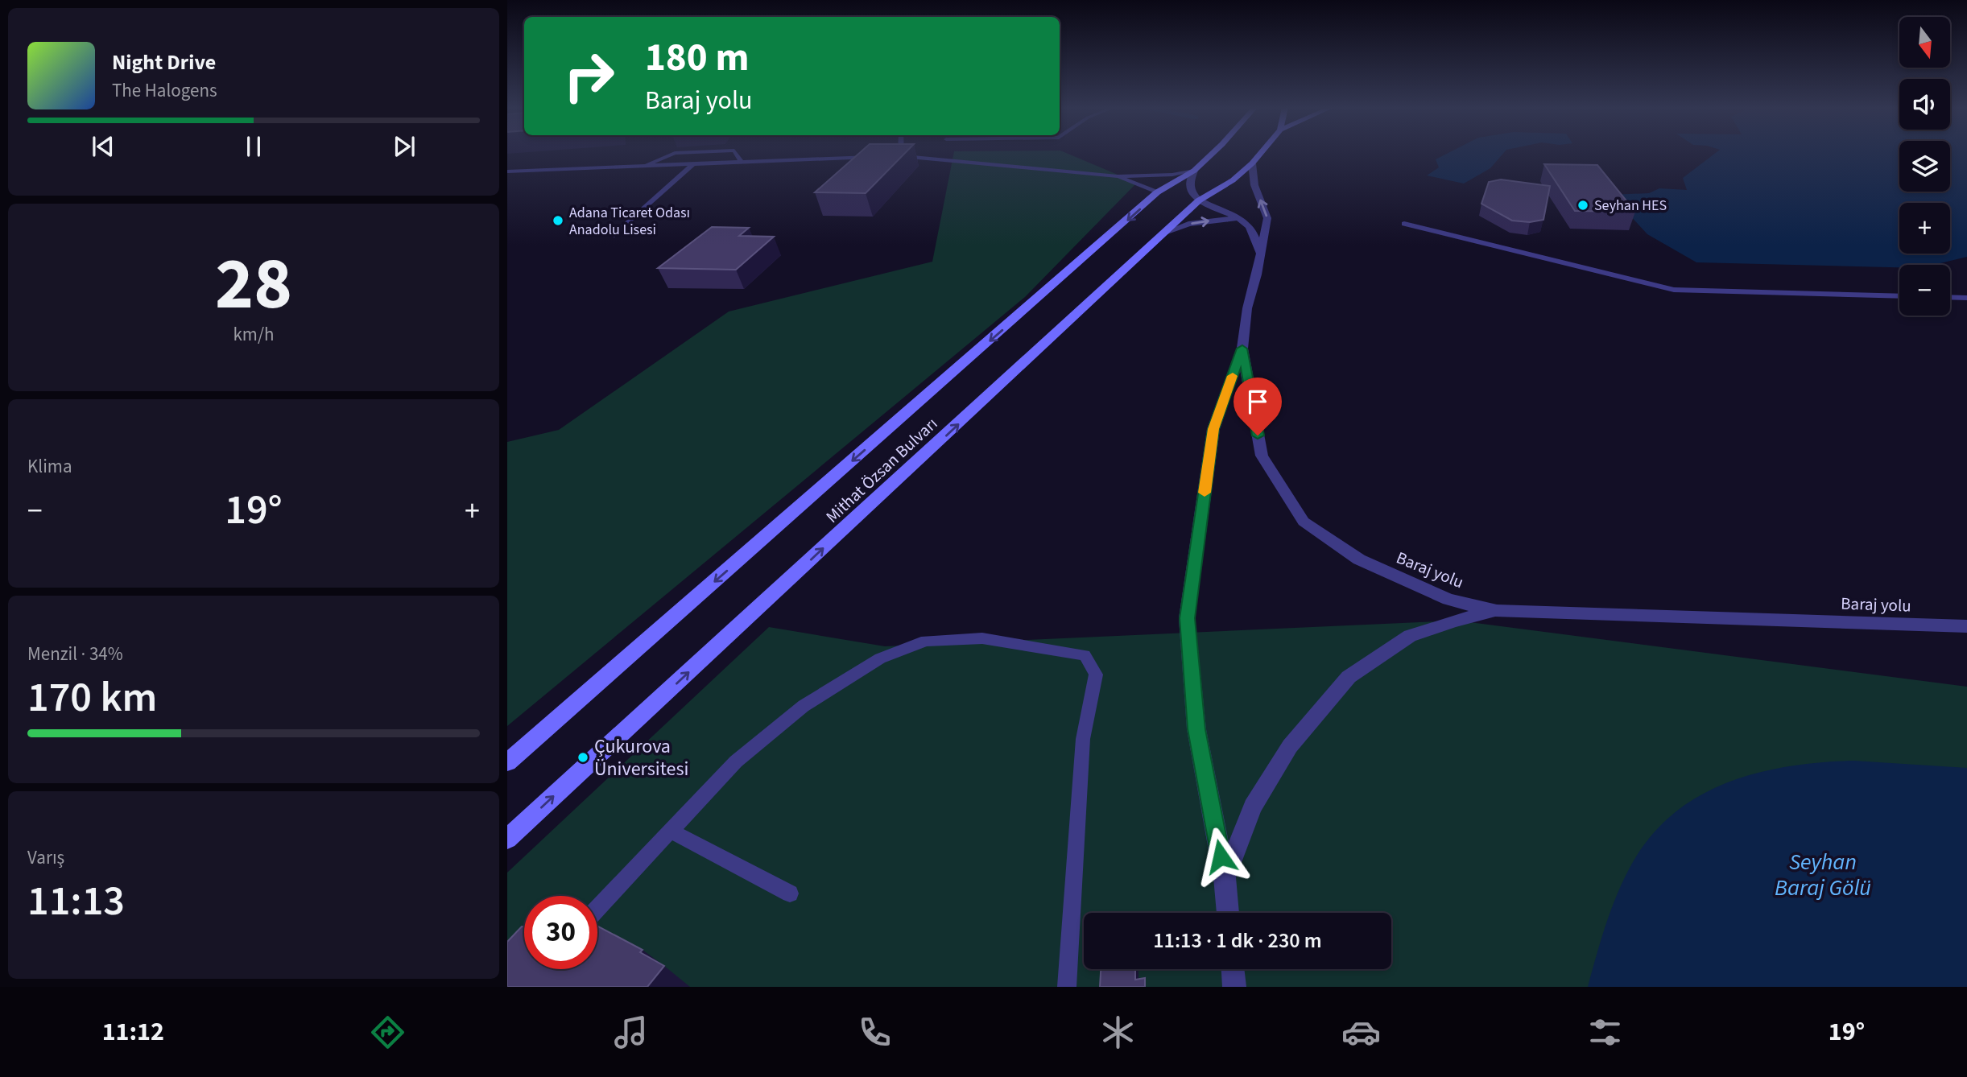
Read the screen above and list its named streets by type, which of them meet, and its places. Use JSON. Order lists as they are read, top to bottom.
{
  "streets": {
    "main road": ["Mithat Özsan Bulvarı"],
    "street": ["Baraj yolu"]
  },
  "crossings": [
    ["Mithat Özsan Bulvarı", "Baraj yolu"]
  ],
  "water": ["Seyhan Baraj Gölü"],
  "places": ["Seyhan HES", "Adana Ticaret Odası Anadolu Lisesi", "Çukurova Üniversitesi"],
  "north": "bottom",
  "page": {
    "map_buttons": ["+", "−"],
    "turn": ["180 m", "Baraj yolu"],
    "song": ["Night Drive", "The Halogens"],
    "tile": [
      ["28", "km/h"],
      "Klima",
      ["Menzil · 34%", "170 km"],
      ["Varış", "11:13"]
    ],
    "heat": ["−", "19°", "+"],
    "limit": "30",
    "trip": "11:13 · 1 dk · 230 m",
    "tabs": ["11:12", "19°"]
  }
}
